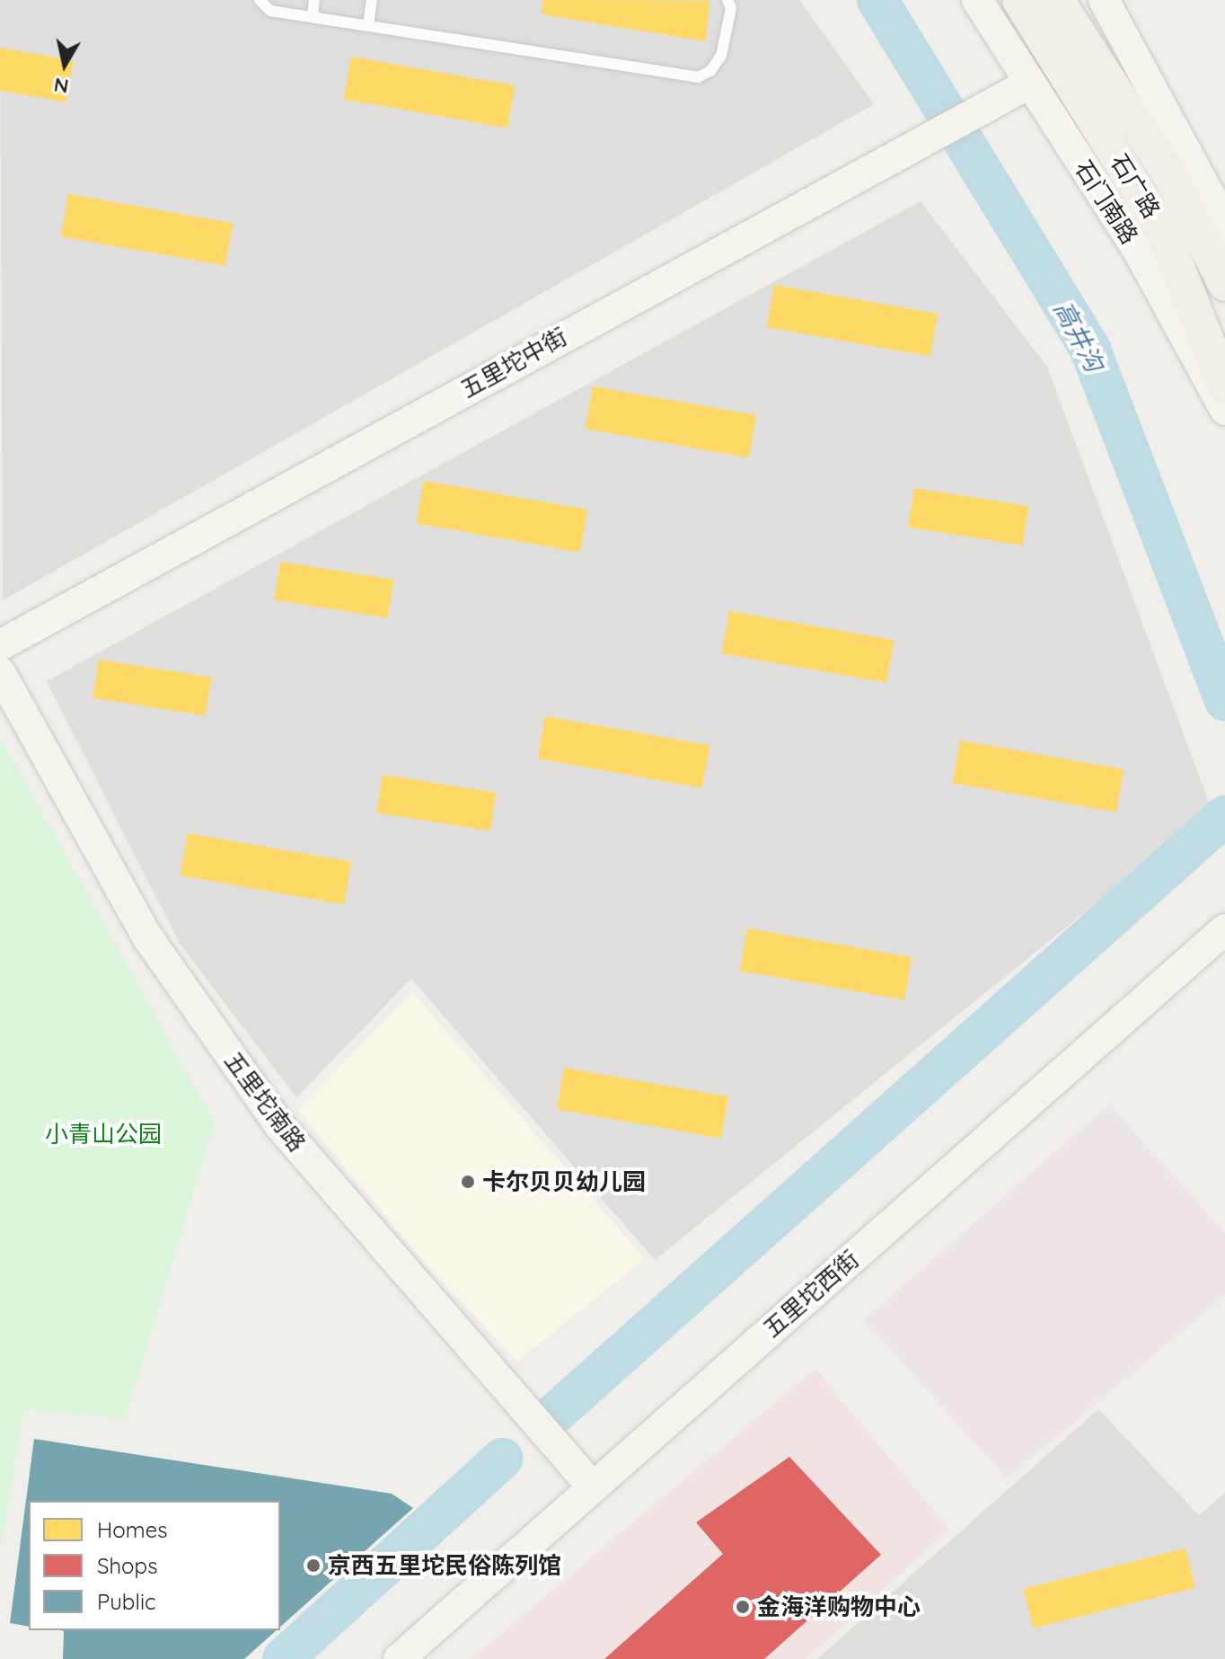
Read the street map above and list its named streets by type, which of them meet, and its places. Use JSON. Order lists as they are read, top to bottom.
{
  "streets": {
    "main road": ["石广路"],
    "street": [
      "石门南路",
      "五里坨中街",
      "五里坨南路",
      "五里坨西街"
    ]
  },
  "crossings": [
    ["石门南路", "五里坨中街"],
    ["五里坨南路", "五里坨西街"]
  ],
  "water": ["高井沟"],
  "parks": ["小青山公园"],
  "places": ["卡尔贝贝幼儿园", "京西五里坨民俗陈列馆", "金海洋购物中心"],
  "legend": ["Homes", "Shops", "Public"],
  "north": "bottom"
}
